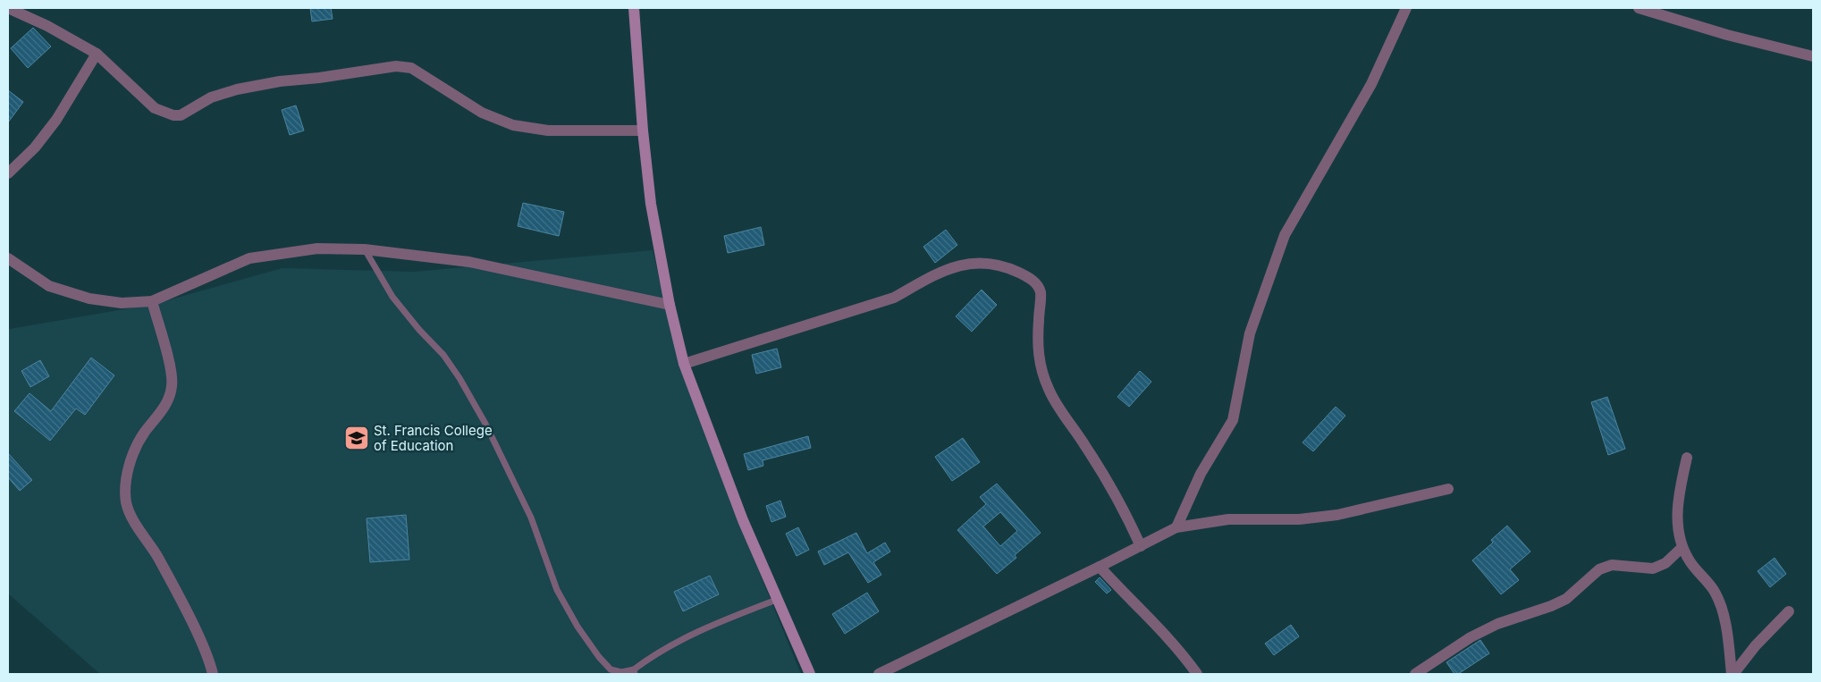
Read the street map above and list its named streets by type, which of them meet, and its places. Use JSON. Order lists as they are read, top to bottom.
{
  "places": {
    "school or university": ["St. Francis College of Education"]
  }
}
